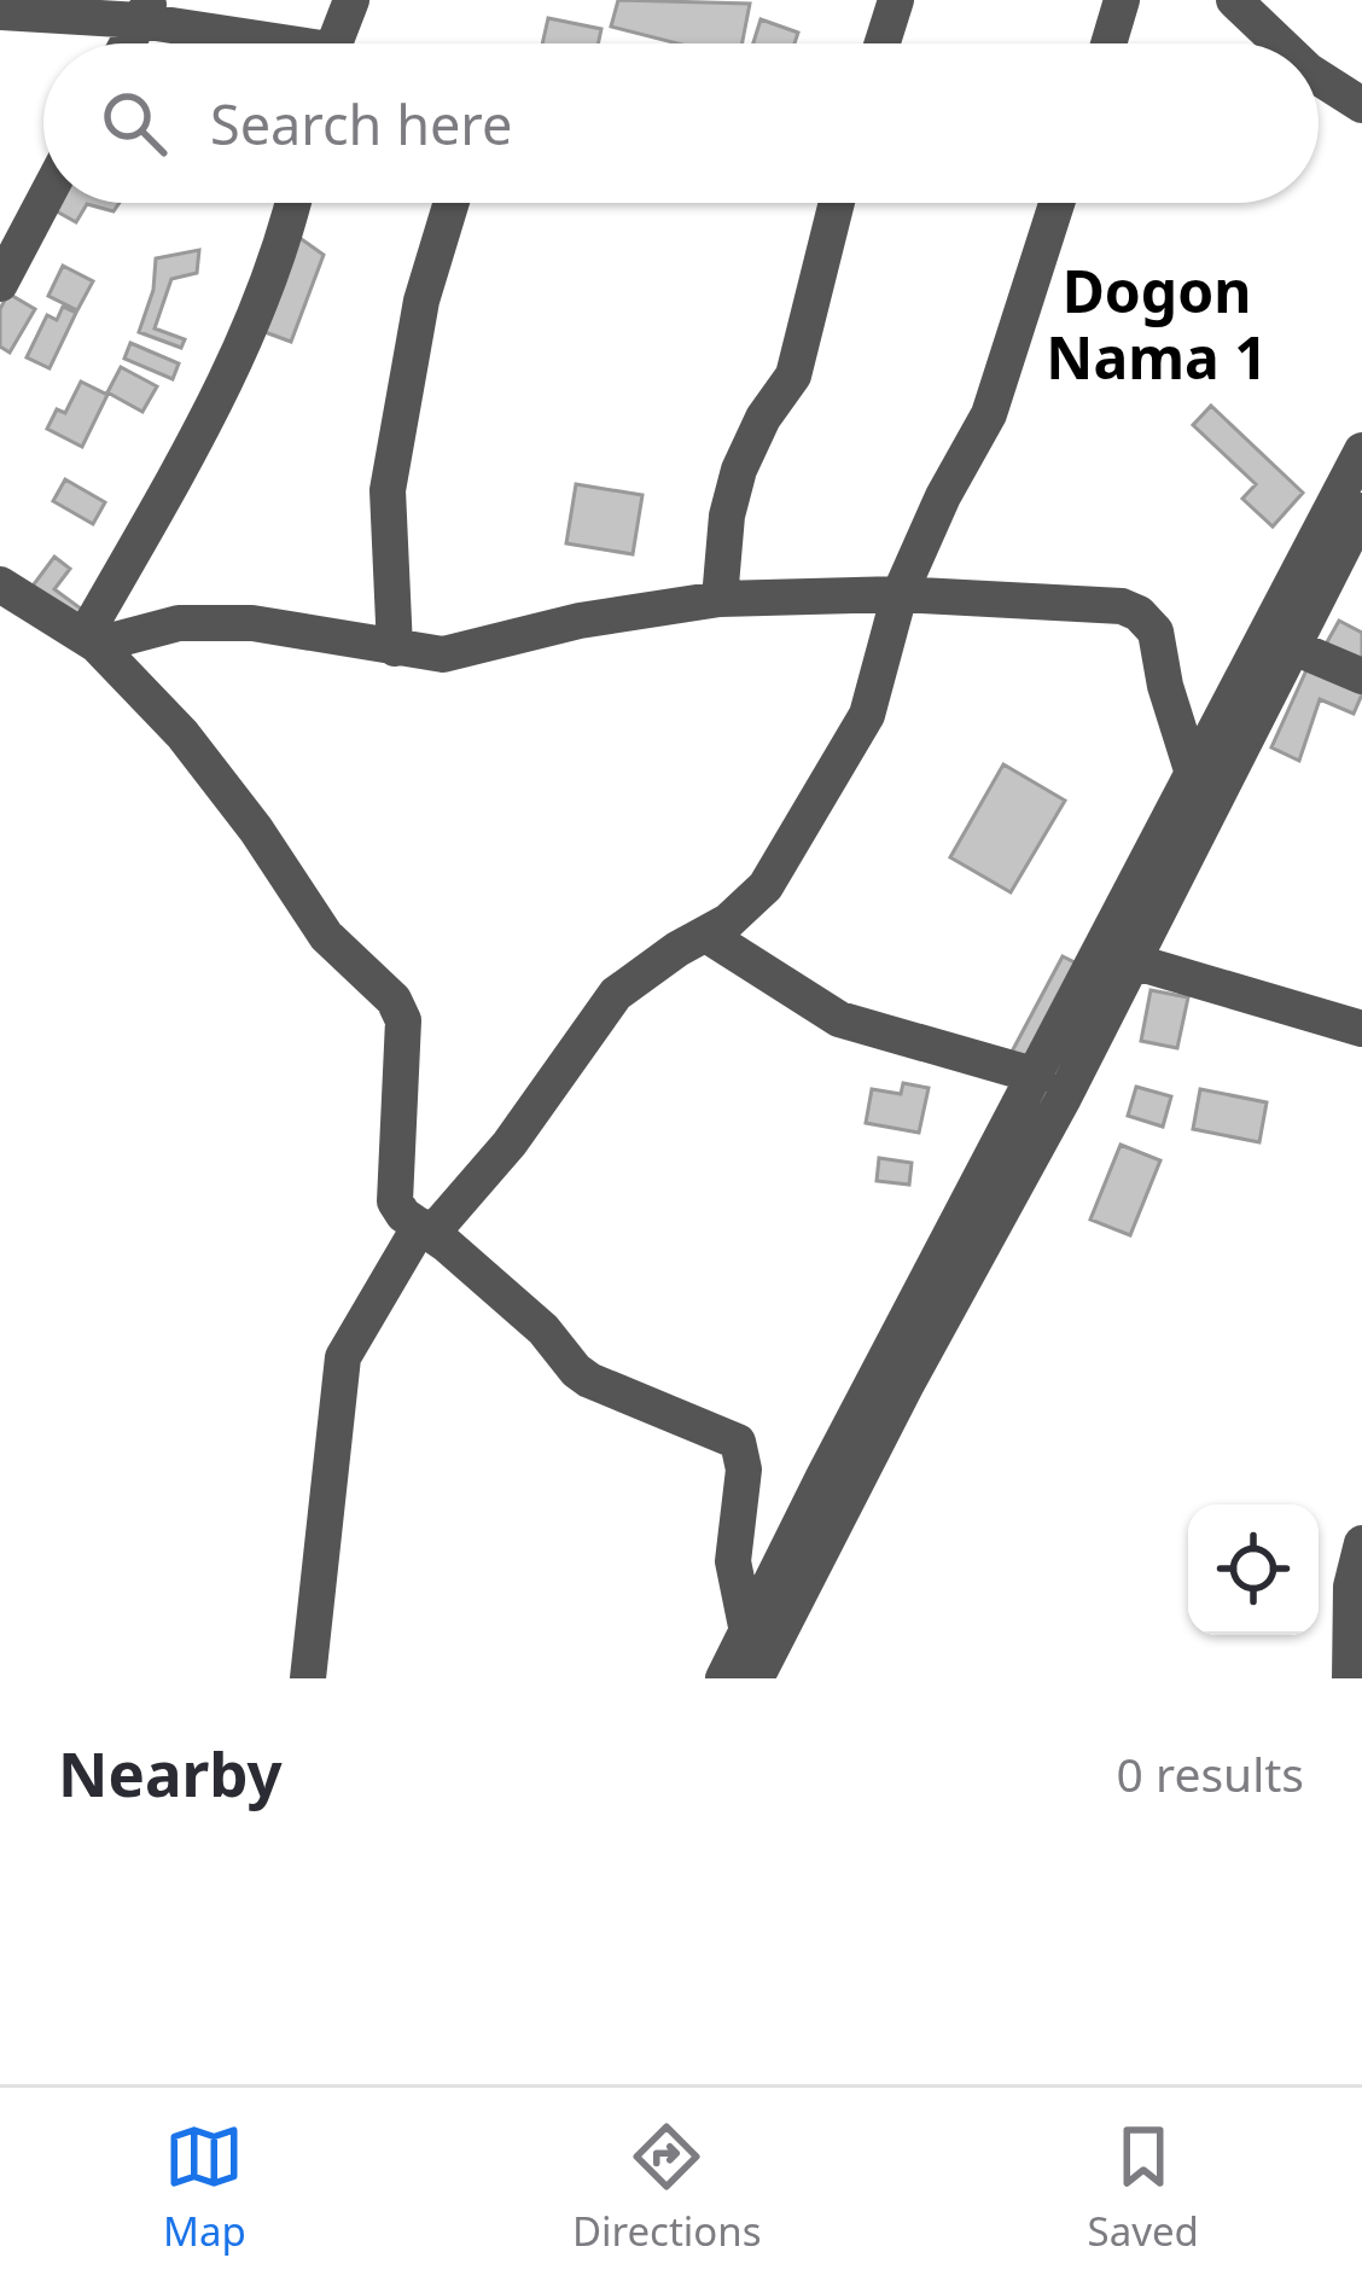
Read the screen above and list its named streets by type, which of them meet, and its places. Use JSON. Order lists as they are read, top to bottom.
{
  "districts": ["Dogon Nama 1"],
  "page": {
    "search": "Search here",
    "heading": ["Nearby", "0 results"],
    "nav": ["Map", "Directions", "Saved"]
  }
}
